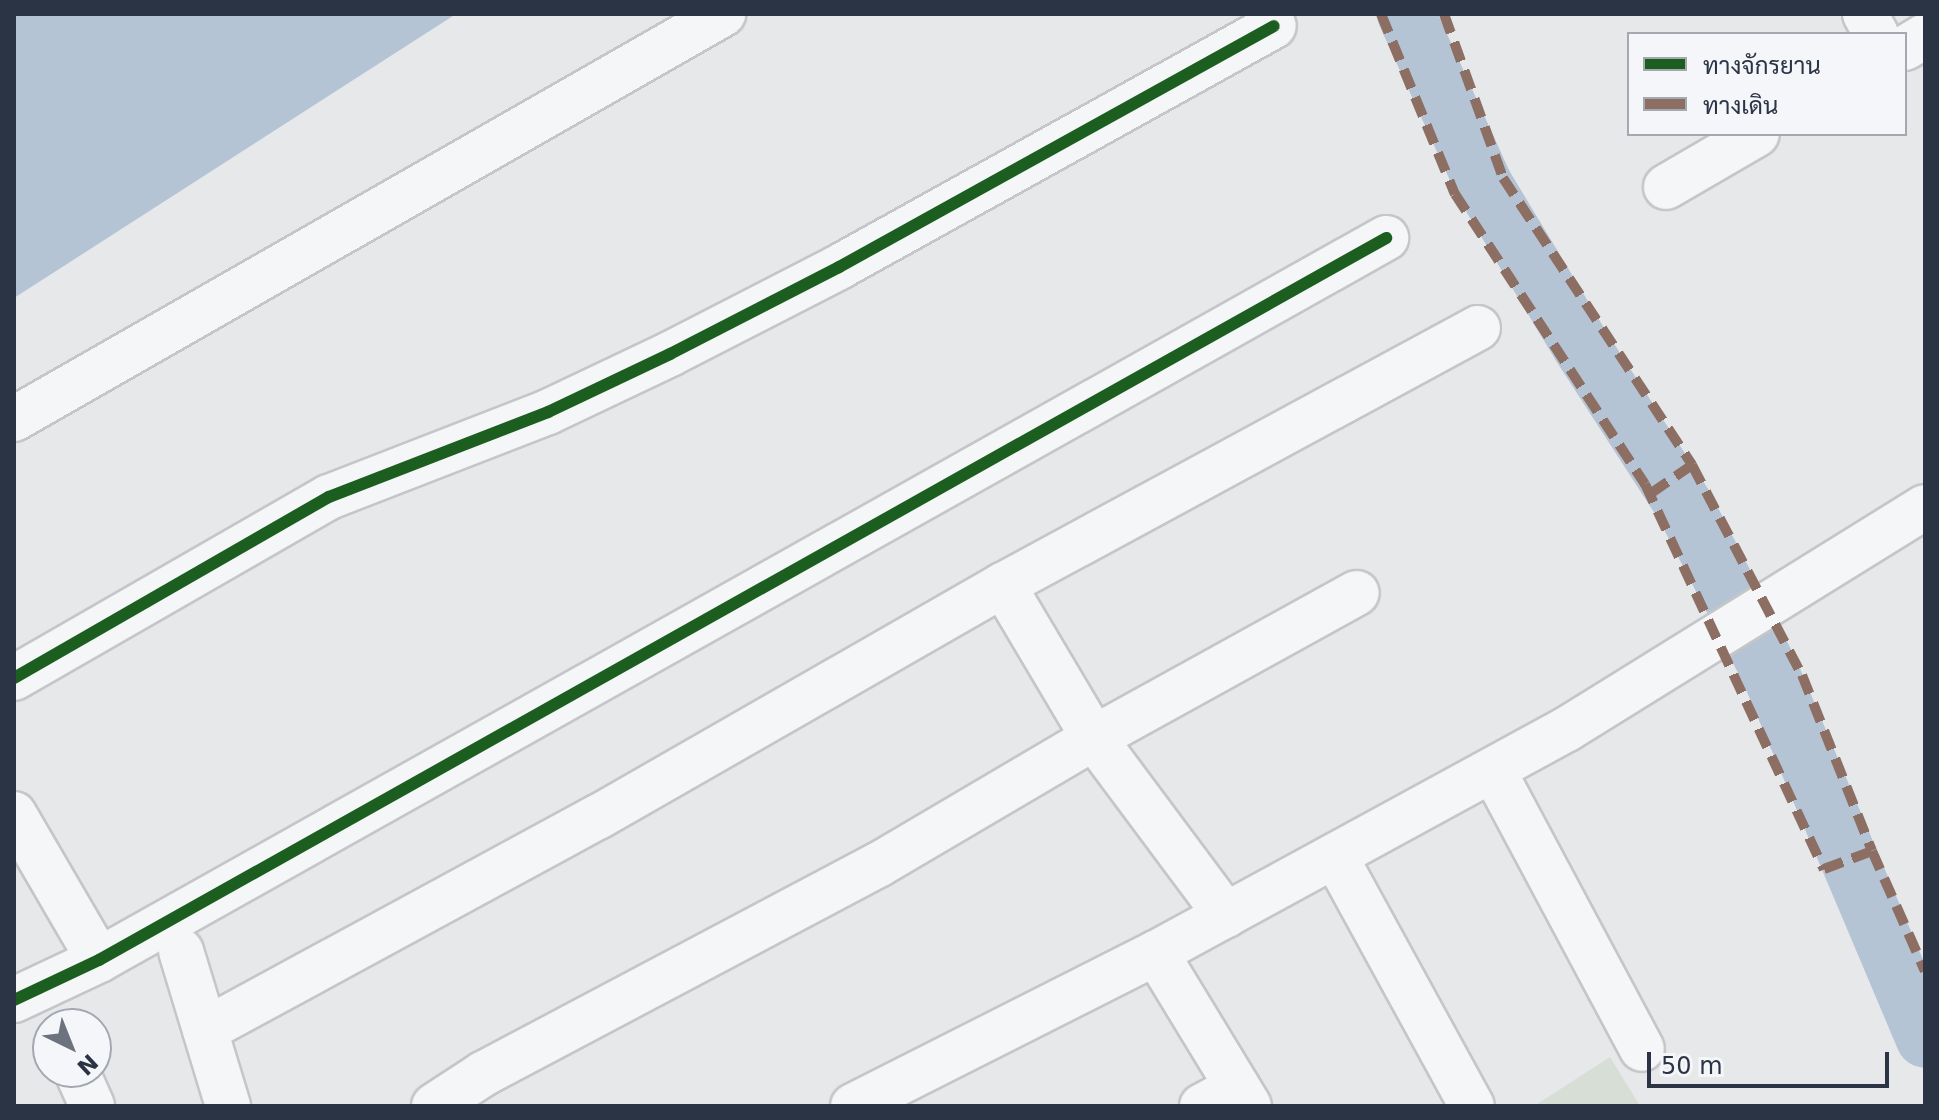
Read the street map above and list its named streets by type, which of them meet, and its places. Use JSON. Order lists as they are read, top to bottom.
{
  "legend": ["ทางจักรยาน", "ทางเดิน"],
  "scale_bar": "50 m",
  "north": "bottom right"
}
